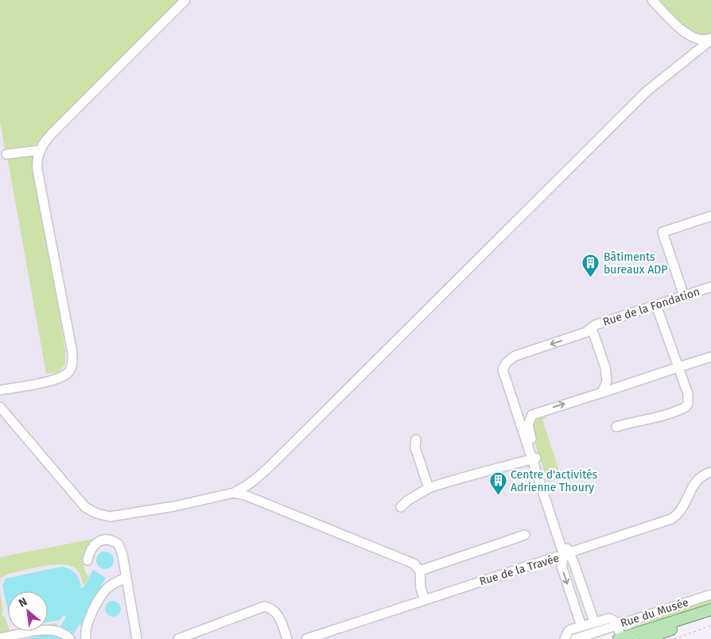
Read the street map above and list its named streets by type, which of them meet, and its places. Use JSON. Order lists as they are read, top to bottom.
{
  "streets": {
    "street": ["Rue de la Fondation", "Rue de la Travée", "Rue du Musée"]
  },
  "crossings": [
    ["Rue de la Fondation", "Rue de la Travée"]
  ],
  "places": {
    "building": ["Bâtiments bureaux ADP", "Centre d'activités Adrienne Thoury"]
  },
  "north": "top left"
}
